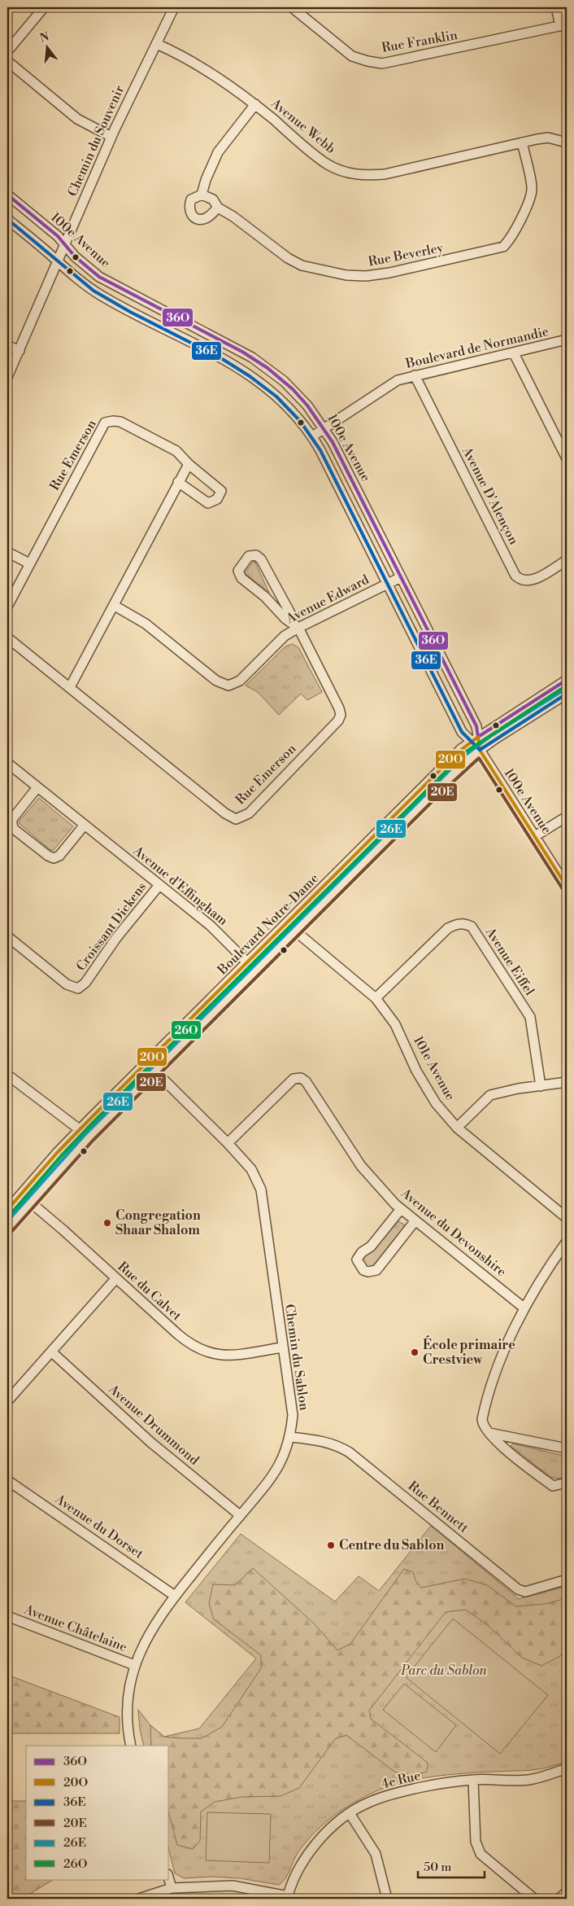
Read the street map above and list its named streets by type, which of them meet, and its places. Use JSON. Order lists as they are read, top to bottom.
{
  "streets": {
    "street": [
      "Rue Franklin",
      "Avenue Webb",
      "Chemin du Souvenir",
      "100e Avenue",
      "Rue Beverley",
      "Boulevard de Normandie",
      "Rue Emerson",
      "Avenue D'Alençon",
      "Avenue Edward",
      "Avenue d'Effingham",
      "Boulevard Notre-Dame",
      "Croissant Dickens",
      "Avenue Eiffel",
      "101e Avenue",
      "Avenue du Devonshire",
      "Rue du Calvet",
      "Chemin du Sablon",
      "Avenue Drummond",
      "Rue Bennett",
      "Avenue du Dorset",
      "Avenue Châtelaine",
      "4e Rue"
    ]
  },
  "crossings": [
    ["Avenue Webb", "Chemin du Souvenir"],
    ["Avenue Webb", "Rue Beverley"],
    ["Chemin du Souvenir", "100e Avenue"],
    ["100e Avenue", "Boulevard de Normandie"],
    ["100e Avenue", "Avenue Edward"],
    ["100e Avenue", "Boulevard Notre-Dame"],
    ["Boulevard de Normandie", "Avenue D'Alençon"],
    ["Rue Emerson", "Avenue Edward"],
    ["Avenue d'Effingham", "Boulevard Notre-Dame"],
    ["Avenue d'Effingham", "Croissant Dickens"],
    ["Boulevard Notre-Dame", "101e Avenue"],
    ["Boulevard Notre-Dame", "Rue du Calvet"],
    ["Boulevard Notre-Dame", "Chemin du Sablon"],
    ["Avenue Eiffel", "101e Avenue"],
    ["Avenue du Devonshire", "Chemin du Sablon"],
    ["Rue du Calvet", "Chemin du Sablon"],
    ["Chemin du Sablon", "Avenue Drummond"],
    ["Chemin du Sablon", "Rue Bennett"],
    ["Chemin du Sablon", "Avenue du Dorset"],
    ["Chemin du Sablon", "Avenue Châtelaine"]
  ],
  "parks": ["Parc du Sablon"],
  "places": ["Congregation Shaar Shalom", "École primaire Crestview", "Centre du Sablon"],
  "lines": [
    "transit line 36O",
    "transit line 36E",
    "transit line 26O",
    "transit line 26E",
    "transit line 20O",
    "transit line 20E"
  ],
  "legend": [
    "36O",
    "20O",
    "36E",
    "20E",
    "26E",
    "26O"
  ],
  "scale_bar": "50 m",
  "north": "top"
}
